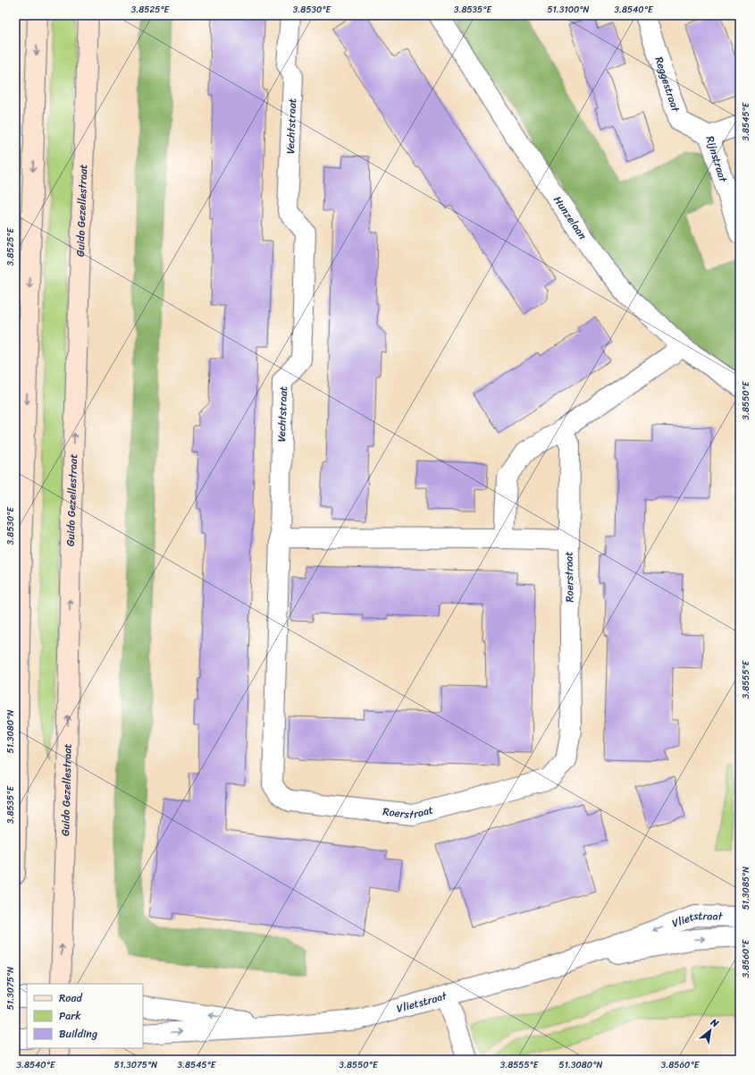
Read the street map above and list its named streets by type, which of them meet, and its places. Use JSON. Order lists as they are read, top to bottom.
{
  "streets": {
    "main road": ["Guido Gezellestraat"],
    "street": [
      "Reggestraat",
      "Vechtstraat",
      "Rijnstraat",
      "Hunzelaan",
      "Roerstraat",
      "Vlietstraat"
    ]
  },
  "crossings": [
    ["Reggestraat", "Rijnstraat"],
    ["Vechtstraat", "Roerstraat"]
  ],
  "legend": ["Road", "Park", "Building"],
  "north": "top right",
  "coordinates": [
    "3.8525°E",
    "3.8530°E",
    "3.8535°E",
    "51.3100°N",
    "3.8540°E",
    "3.8545°E",
    "3.8550°E",
    "3.8555°E",
    "51.3080°N",
    "51.3085°N",
    "3.8560°E",
    "51.3075°N"
  ]
}
